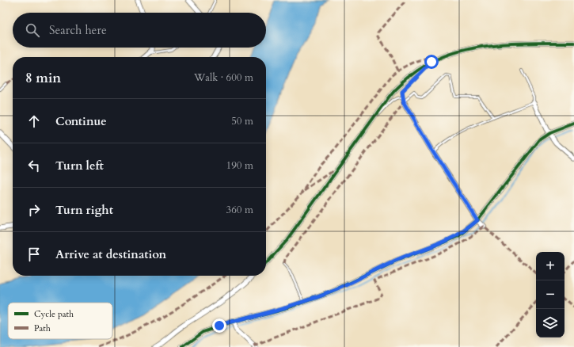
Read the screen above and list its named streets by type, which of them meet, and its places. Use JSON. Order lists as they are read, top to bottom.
{
  "legend": ["Cycle path", "Path"],
  "page": {
    "search": "Search here",
    "heading": ["8 min", "Walk · 600 m"],
    "list": [
      ["Continue", "50 m"],
      ["Turn left", "190 m"],
      ["Turn right", "360 m"],
      "Arrive at destination"
    ],
    "map_buttons": ["+", "−"]
  }
}
